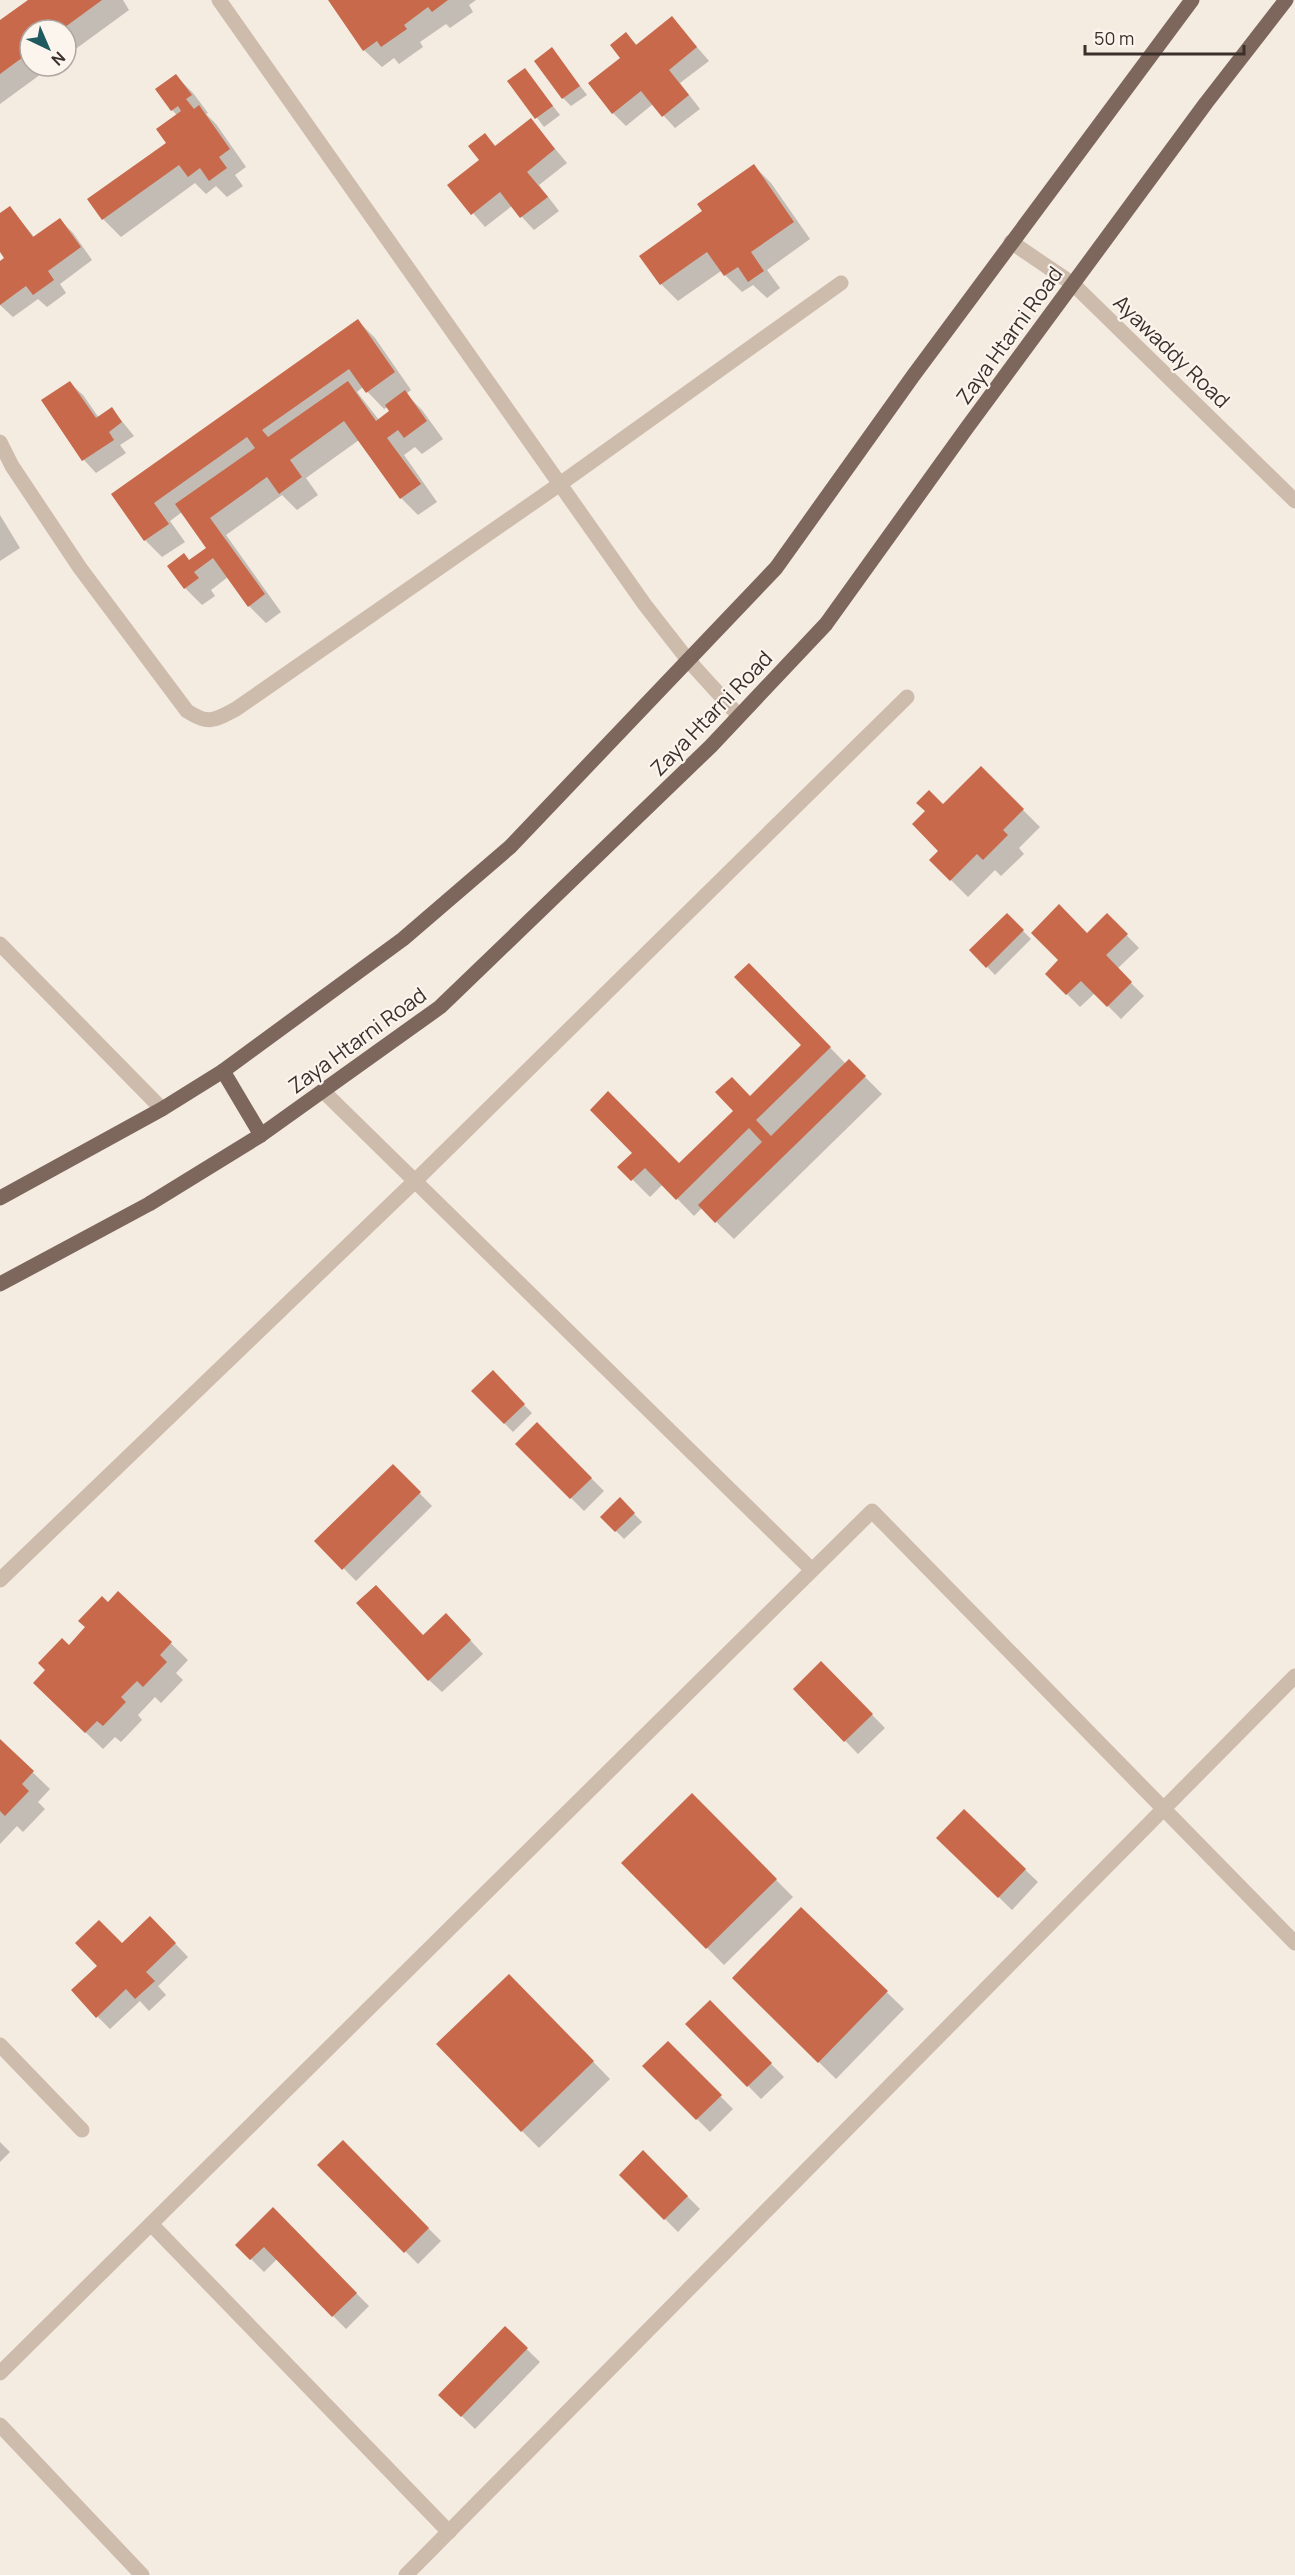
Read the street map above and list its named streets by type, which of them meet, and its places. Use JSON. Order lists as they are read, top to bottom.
{
  "streets": {
    "main road": ["Zaya Htarni Road"],
    "street": ["Ayawaddy Road"]
  },
  "crossings": [
    ["Zaya Htarni Road", "Ayawaddy Road"]
  ],
  "scale_bar": "50 m",
  "north": "bottom right"
}
